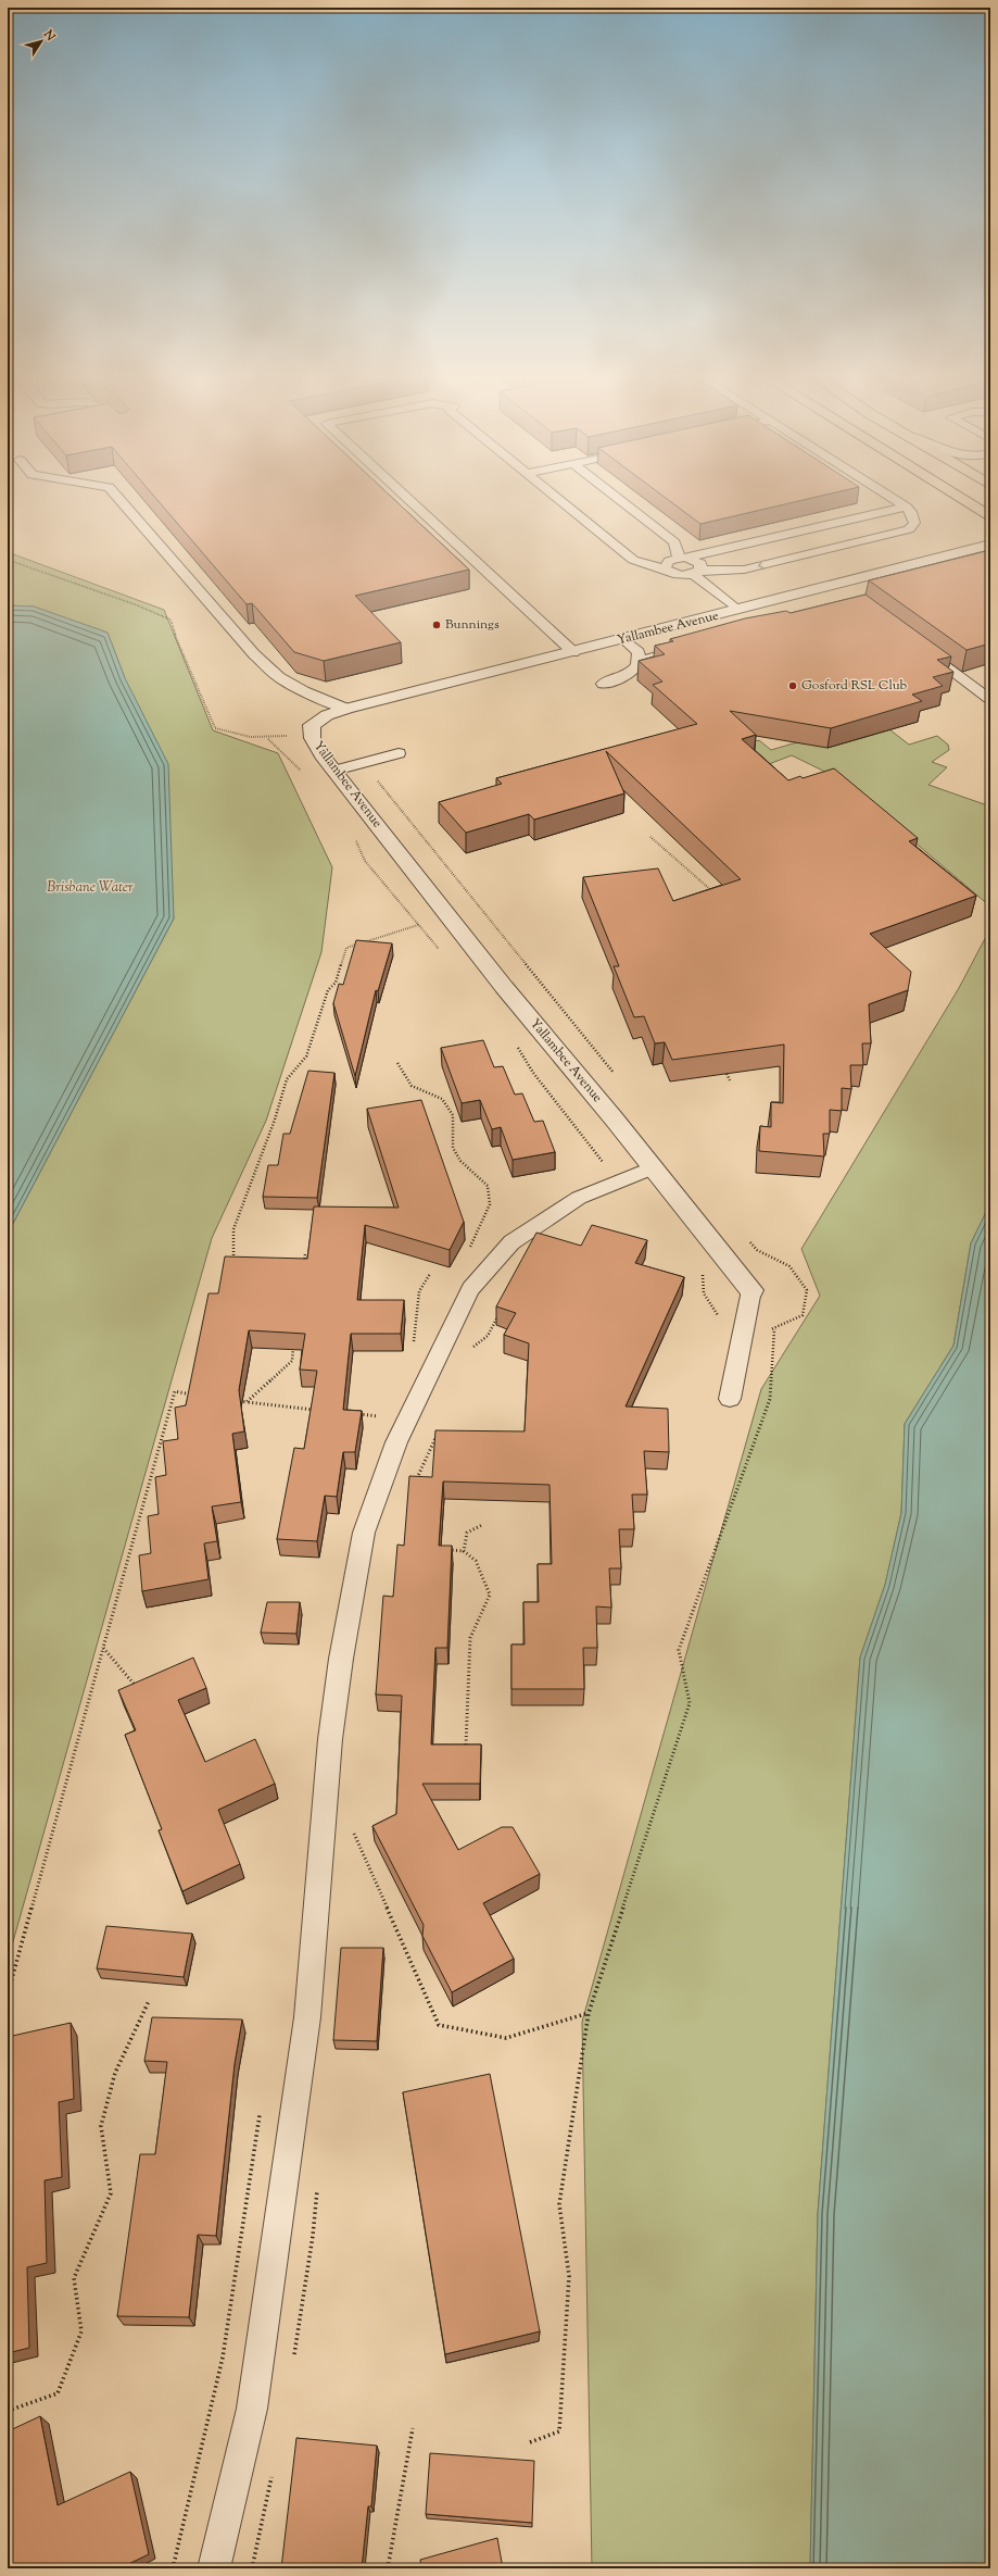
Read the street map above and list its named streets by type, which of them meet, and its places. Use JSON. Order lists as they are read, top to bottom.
{
  "streets": {
    "street": ["Yallambee Avenue"]
  },
  "water": ["Brisbane Water"],
  "places": ["Bunnings", "Gosford RSL Club"],
  "north": "top right"
}
